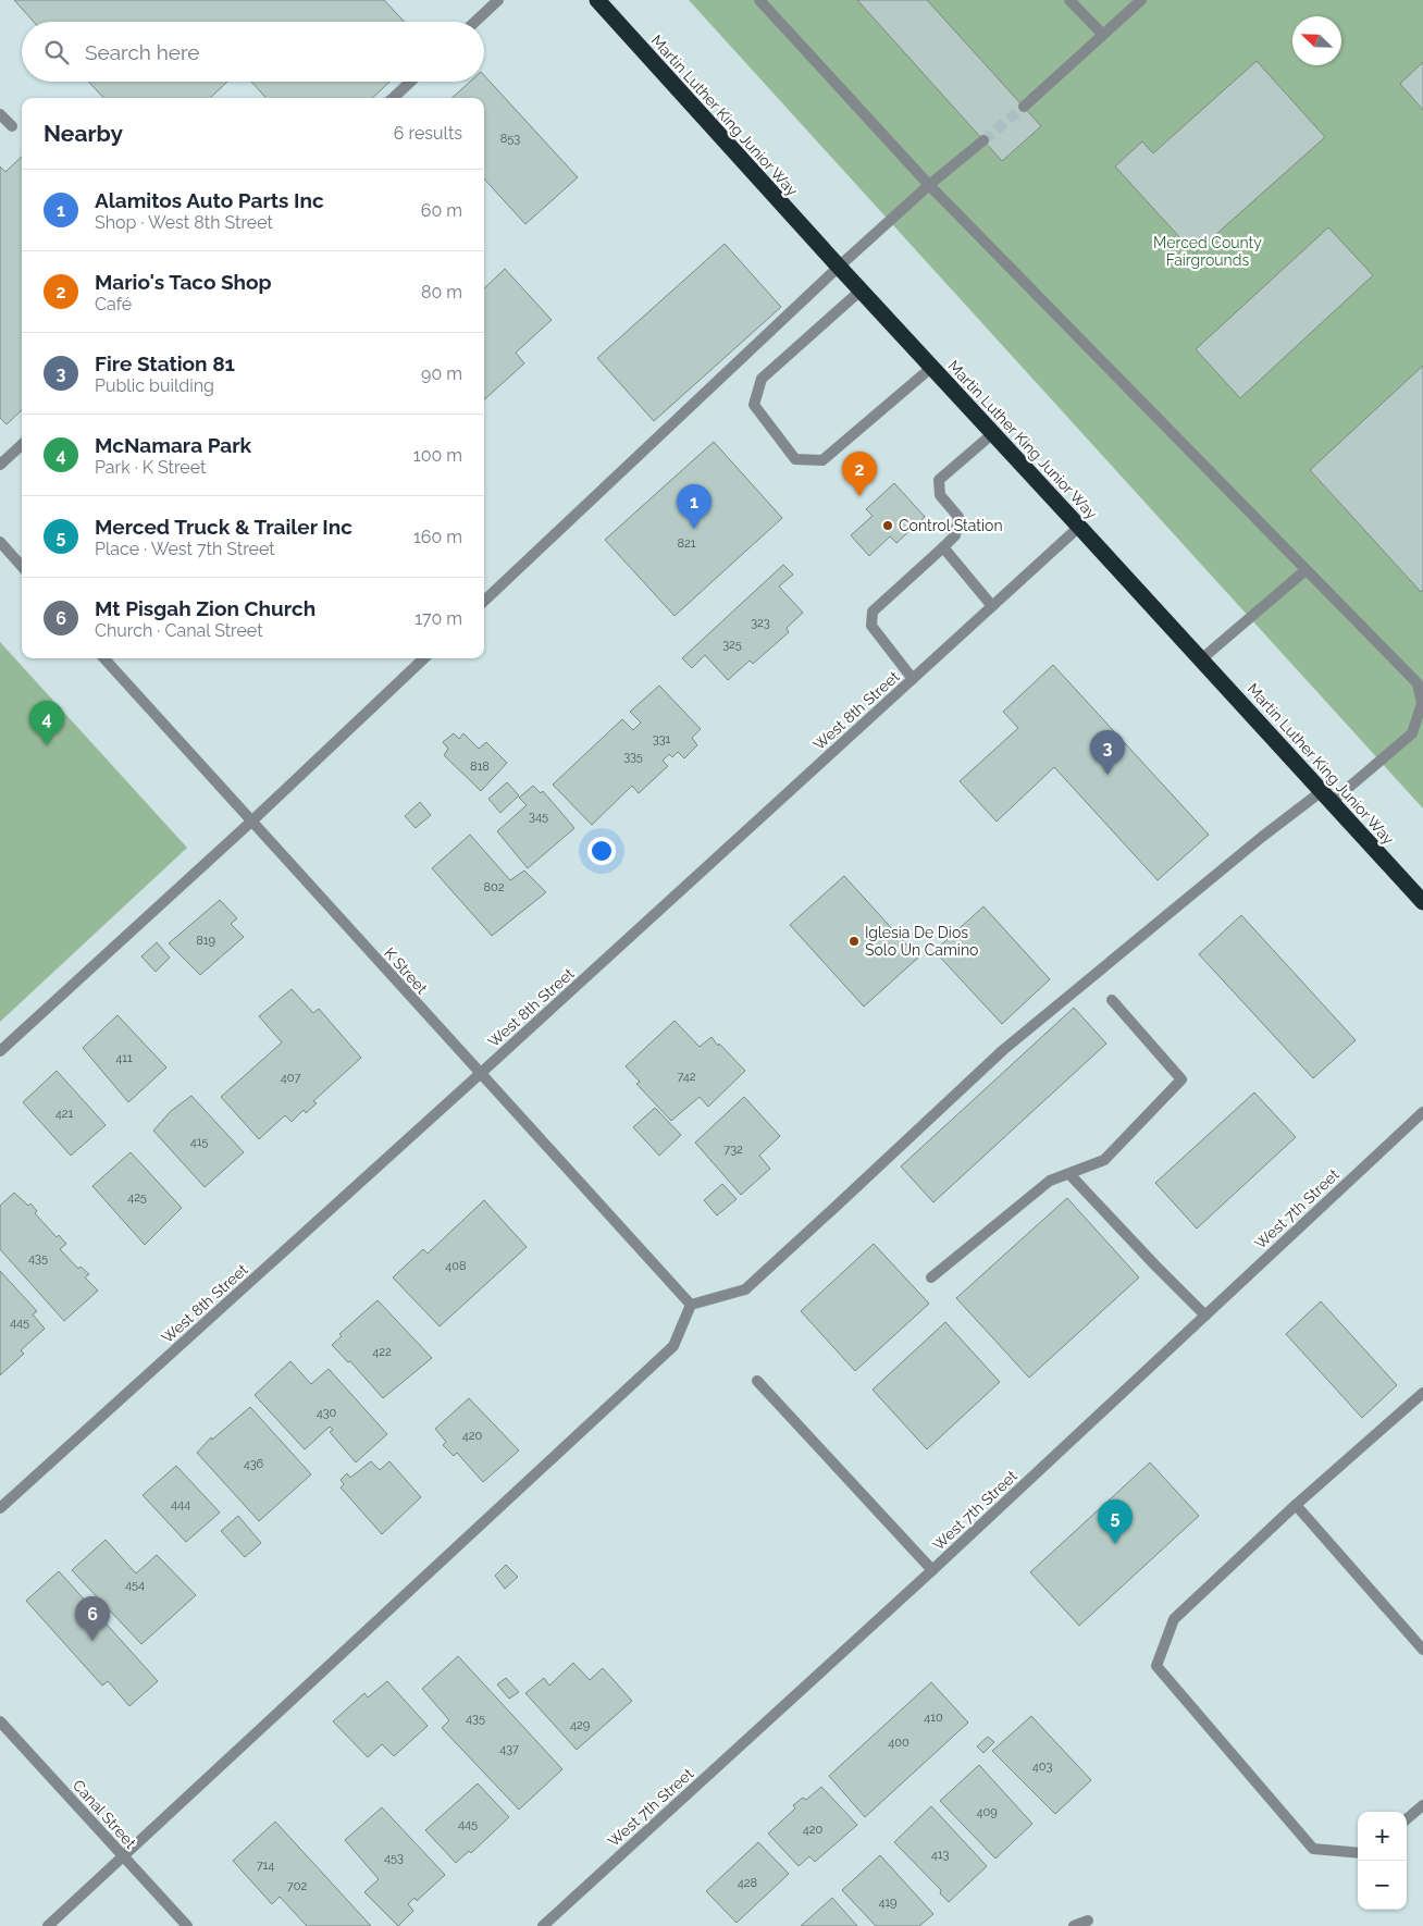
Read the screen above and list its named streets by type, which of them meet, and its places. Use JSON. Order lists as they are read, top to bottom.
{
  "streets": {
    "highway": ["Martin Luther King Junior Way"],
    "street": [
      "West 8th Street",
      "K Street",
      "West 7th Street",
      "Canal Street"
    ]
  },
  "crossings": [
    ["Martin Luther King Junior Way", "West 8th Street"],
    ["West 8th Street", "K Street"]
  ],
  "parks": ["Merced County Fairgrounds"],
  "places": ["Control Station", "Iglesia De Dios Solo Un Camino"],
  "house_numbers": [
    "853",
    "821",
    "323",
    "325",
    "331",
    "335",
    "818",
    "345",
    "802",
    "819",
    "411",
    "742",
    "407",
    "421",
    "415",
    "732",
    "425",
    "435",
    "408",
    "445",
    "422",
    "430",
    "420",
    "436",
    "444",
    "454",
    "410",
    "435",
    "429",
    "400",
    "437",
    "403",
    "409",
    "445",
    "420",
    "413",
    "453",
    "714",
    "428",
    "702",
    "419"
  ],
  "north": "top left",
  "page": {
    "search": "Search here",
    "heading": ["Nearby", "6 results"],
    "list": [
      {
        "mark": "1",
        "name": "Alamitos Auto Parts Inc",
        "note": "Shop · West 8th Street",
        "value": "60 m"
      },
      {
        "mark": "2",
        "name": "Mario's Taco Shop",
        "note": "Café",
        "value": "80 m"
      },
      {
        "mark": "3",
        "name": "Fire Station 81",
        "note": "Public building",
        "value": "90 m"
      },
      {
        "mark": "4",
        "name": "McNamara Park",
        "note": "Park · K Street",
        "value": "100 m"
      },
      {
        "mark": "5",
        "name": "Merced Truck & Trailer Inc",
        "note": "Place · West 7th Street",
        "value": "160 m"
      },
      {
        "mark": "6",
        "name": "Mt Pisgah Zion Church",
        "note": "Church · Canal Street",
        "value": "170 m"
      }
    ],
    "pins": [
      "2",
      "1",
      "4",
      "3",
      "5",
      "6"
    ],
    "map_buttons": ["+", "−"]
  }
}
